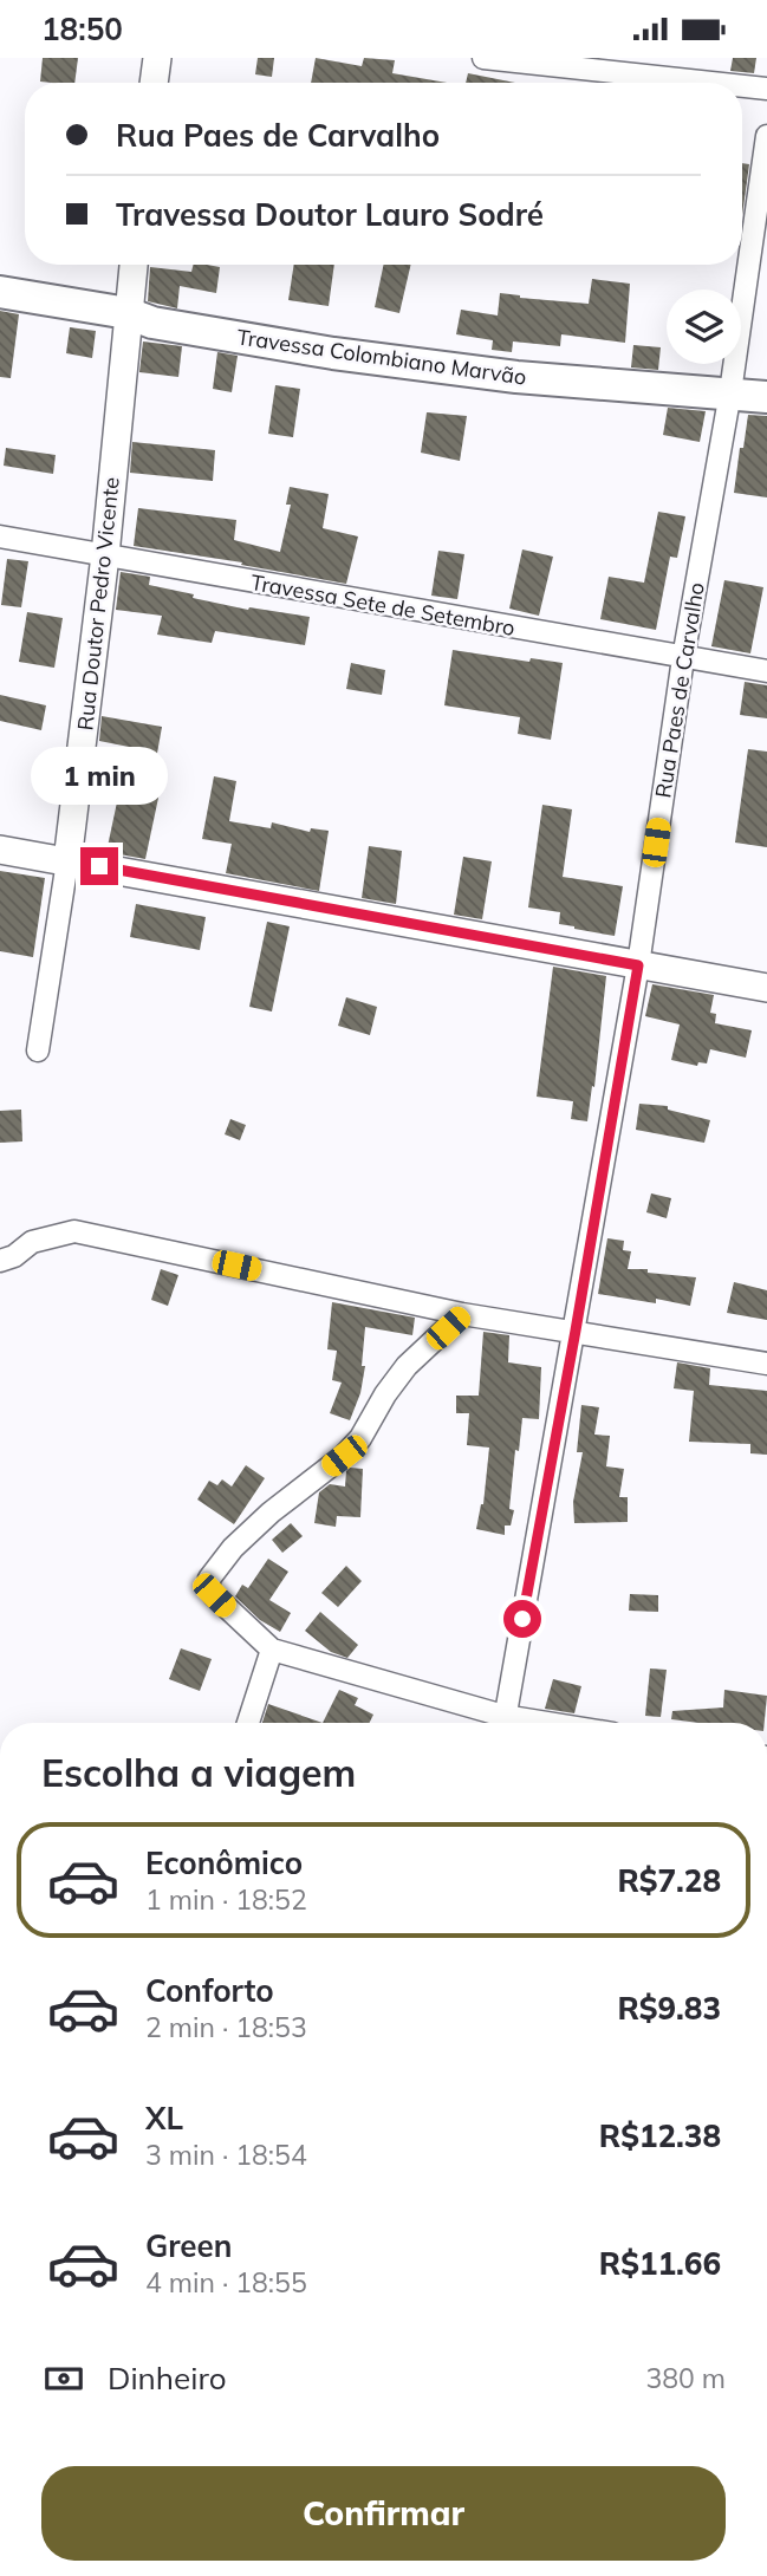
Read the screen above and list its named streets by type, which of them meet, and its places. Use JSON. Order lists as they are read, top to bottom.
{
  "streets": {
    "main road": ["Travessa Colombiano Marvão"],
    "street": ["Rua Doutor Pedro Vicente", "Travessa Sete de Setembro", "Rua Paes de Carvalho"]
  },
  "crossings": [
    ["Travessa Colombiano Marvão", "Rua Doutor Pedro Vicente"],
    ["Travessa Colombiano Marvão", "Rua Paes de Carvalho"],
    ["Rua Doutor Pedro Vicente", "Travessa Sete de Setembro"],
    ["Travessa Sete de Setembro", "Rua Paes de Carvalho"]
  ],
  "page": {
    "status": "18:50",
    "banner": ["Rua Paes de Carvalho", "Travessa Doutor Lauro Sodré"],
    "bubble": "1 min",
    "heading": "Escolha a viagem",
    "list": [
      {
        "name": "Econômico",
        "note": "1 min · 18:52",
        "value": "R$7.28"
      },
      {
        "name": "Conforto",
        "note": "2 min · 18:53",
        "value": "R$9.83"
      },
      {
        "name": "XL",
        "note": "3 min · 18:54",
        "value": "R$12.38"
      },
      {
        "name": "Green",
        "note": "4 min · 18:55",
        "value": "R$11.66"
      }
    ],
    "pay": ["Dinheiro", "380 m"],
    "buttons": "Confirmar"
  }
}
